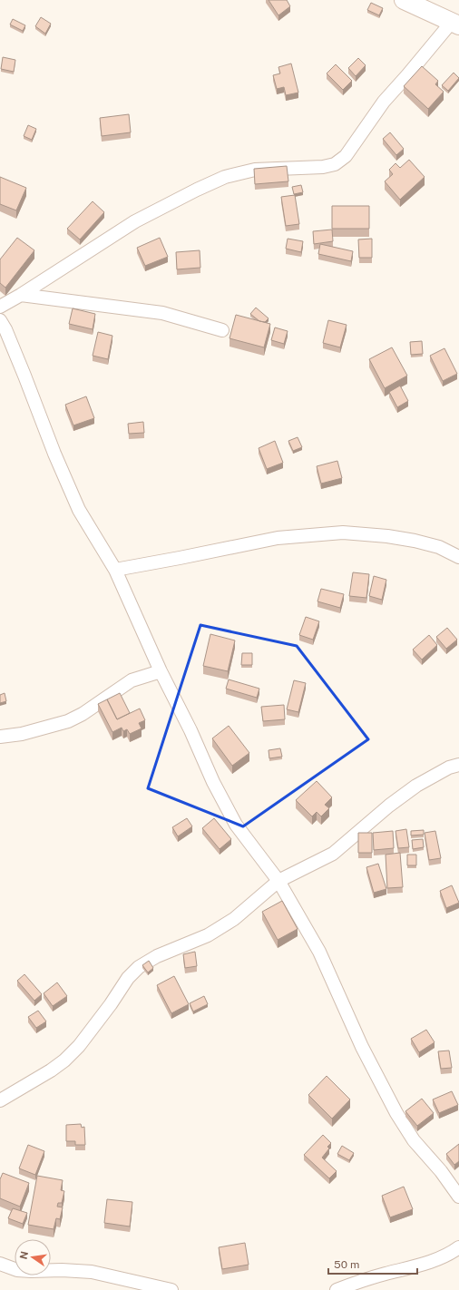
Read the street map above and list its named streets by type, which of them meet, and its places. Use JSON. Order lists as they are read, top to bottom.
{
  "scale_bar": "50 m",
  "north": "left"
}
